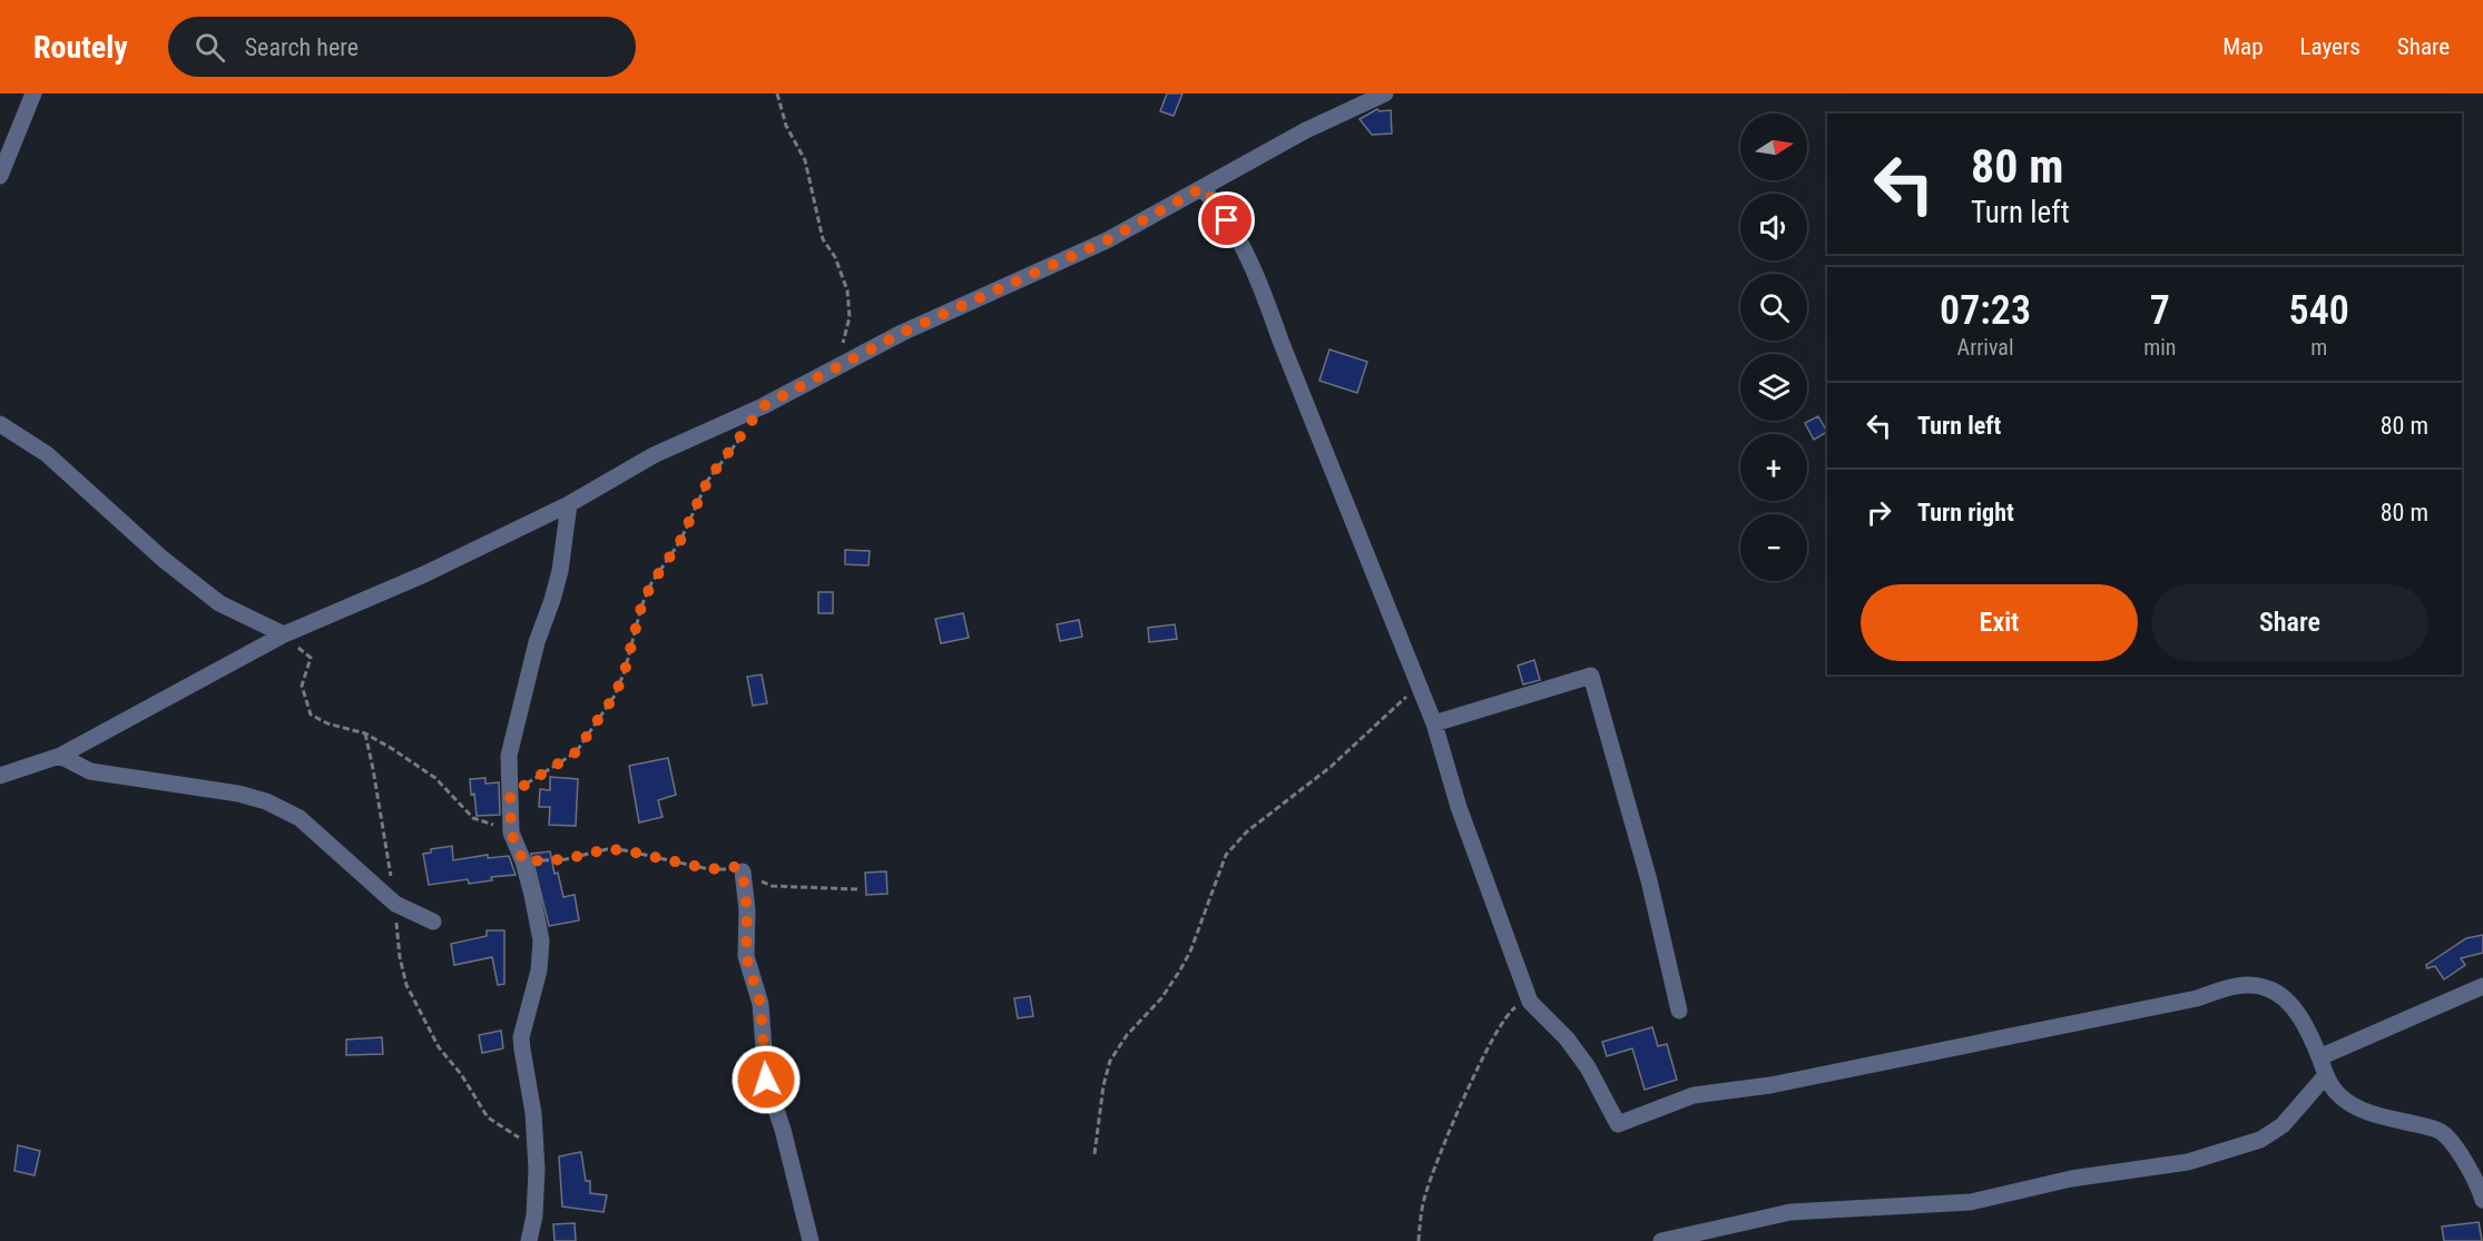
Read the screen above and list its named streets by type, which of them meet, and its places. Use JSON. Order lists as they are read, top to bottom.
{
  "north": "right",
  "page": {
    "header": "Routely",
    "search": "Search here",
    "nav": ["Map", "Layers", "Share"],
    "map_buttons": ["+", "−"],
    "turn": ["80 m", "Turn left"],
    "eta": [
      "07:23",
      "Arrival",
      "7",
      "min",
      "540",
      "m"
    ],
    "list": [
      {
        "name": "Turn left",
        "value": "80 m"
      },
      {
        "name": "Turn right",
        "value": "80 m"
      }
    ],
    "buttons": ["Exit", "Share"]
  }
}
